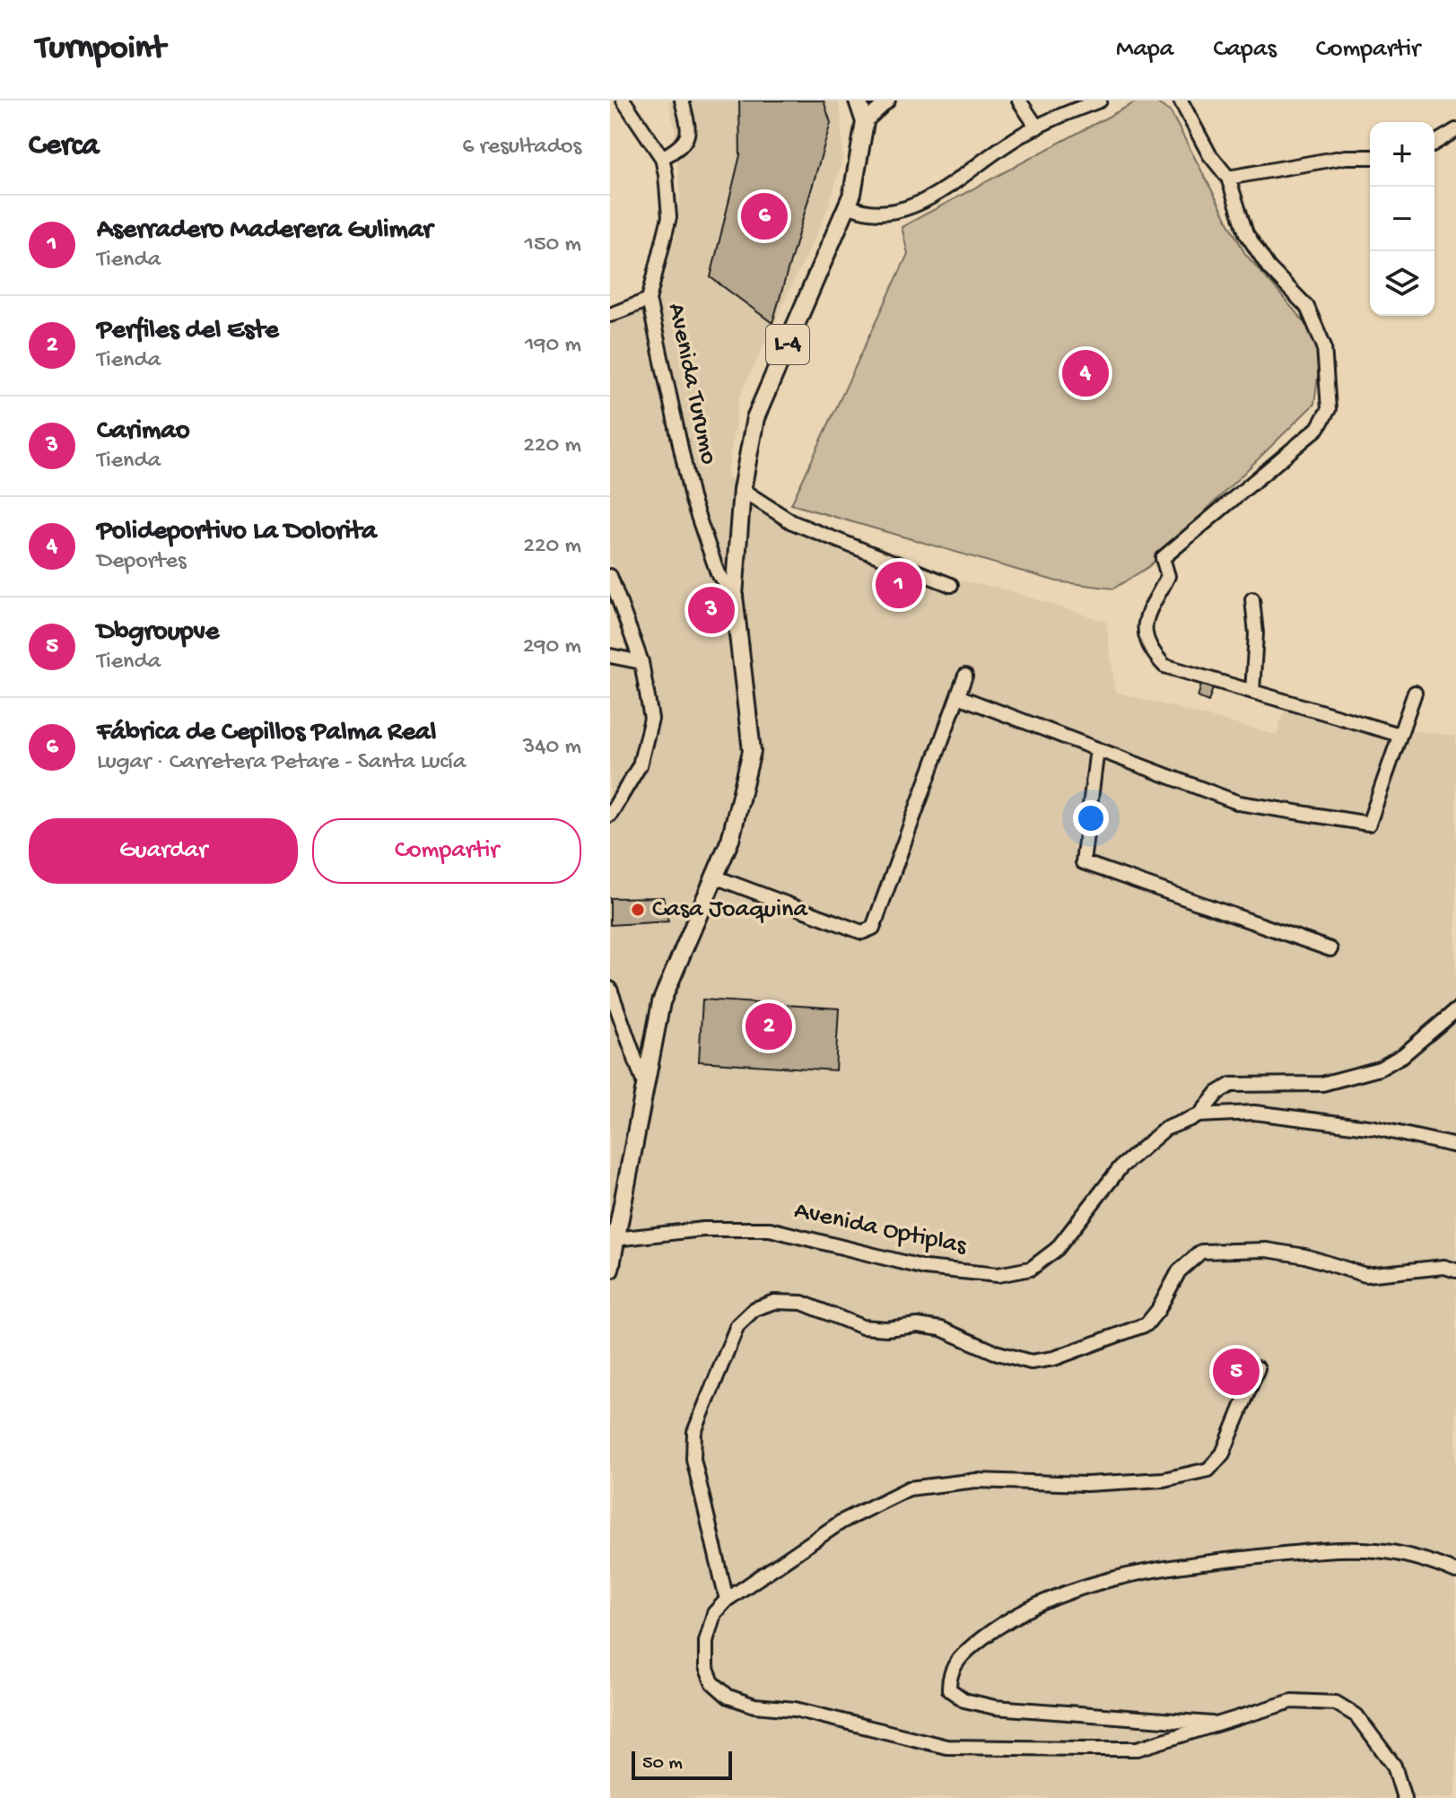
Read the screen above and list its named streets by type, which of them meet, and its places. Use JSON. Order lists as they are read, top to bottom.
{
  "streets": {
    "main road": ["L-4"],
    "street": ["Avenida Turumo", "Avenida Optiplas"]
  },
  "crossings": [
    ["L-4", "Avenida Turumo"],
    ["L-4", "Avenida Optiplas"]
  ],
  "places": ["Casa Joaquina"],
  "scale_bar": "50 m",
  "page": {
    "header": "Turnpoint",
    "nav": ["Mapa", "Capas", "Compartir"],
    "heading": ["Cerca", "6 resultados"],
    "map_buttons": ["+", "−"],
    "pins": [
      "6",
      "4",
      "1",
      "3",
      "2",
      "5"
    ],
    "list": [
      {
        "mark": "1",
        "name": "Aserradero Maderera Gulimar",
        "note": "Tienda",
        "value": "150 m"
      },
      {
        "mark": "2",
        "name": "Perfiles del Este",
        "note": "Tienda",
        "value": "190 m"
      },
      {
        "mark": "3",
        "name": "Carimao",
        "note": "Tienda",
        "value": "220 m"
      },
      {
        "mark": "4",
        "name": "Polideportivo La Dolorita",
        "note": "Deportes",
        "value": "220 m"
      },
      {
        "mark": "5",
        "name": "Dbgroupve",
        "note": "Tienda",
        "value": "290 m"
      },
      {
        "mark": "6",
        "name": "Fábrica de Cepillos Palma Real",
        "note": "Lugar · Carretera Petare - Santa Lucía",
        "value": "340 m"
      }
    ],
    "buttons": ["Guardar", "Compartir"],
    "scale": "50 m"
  }
}
